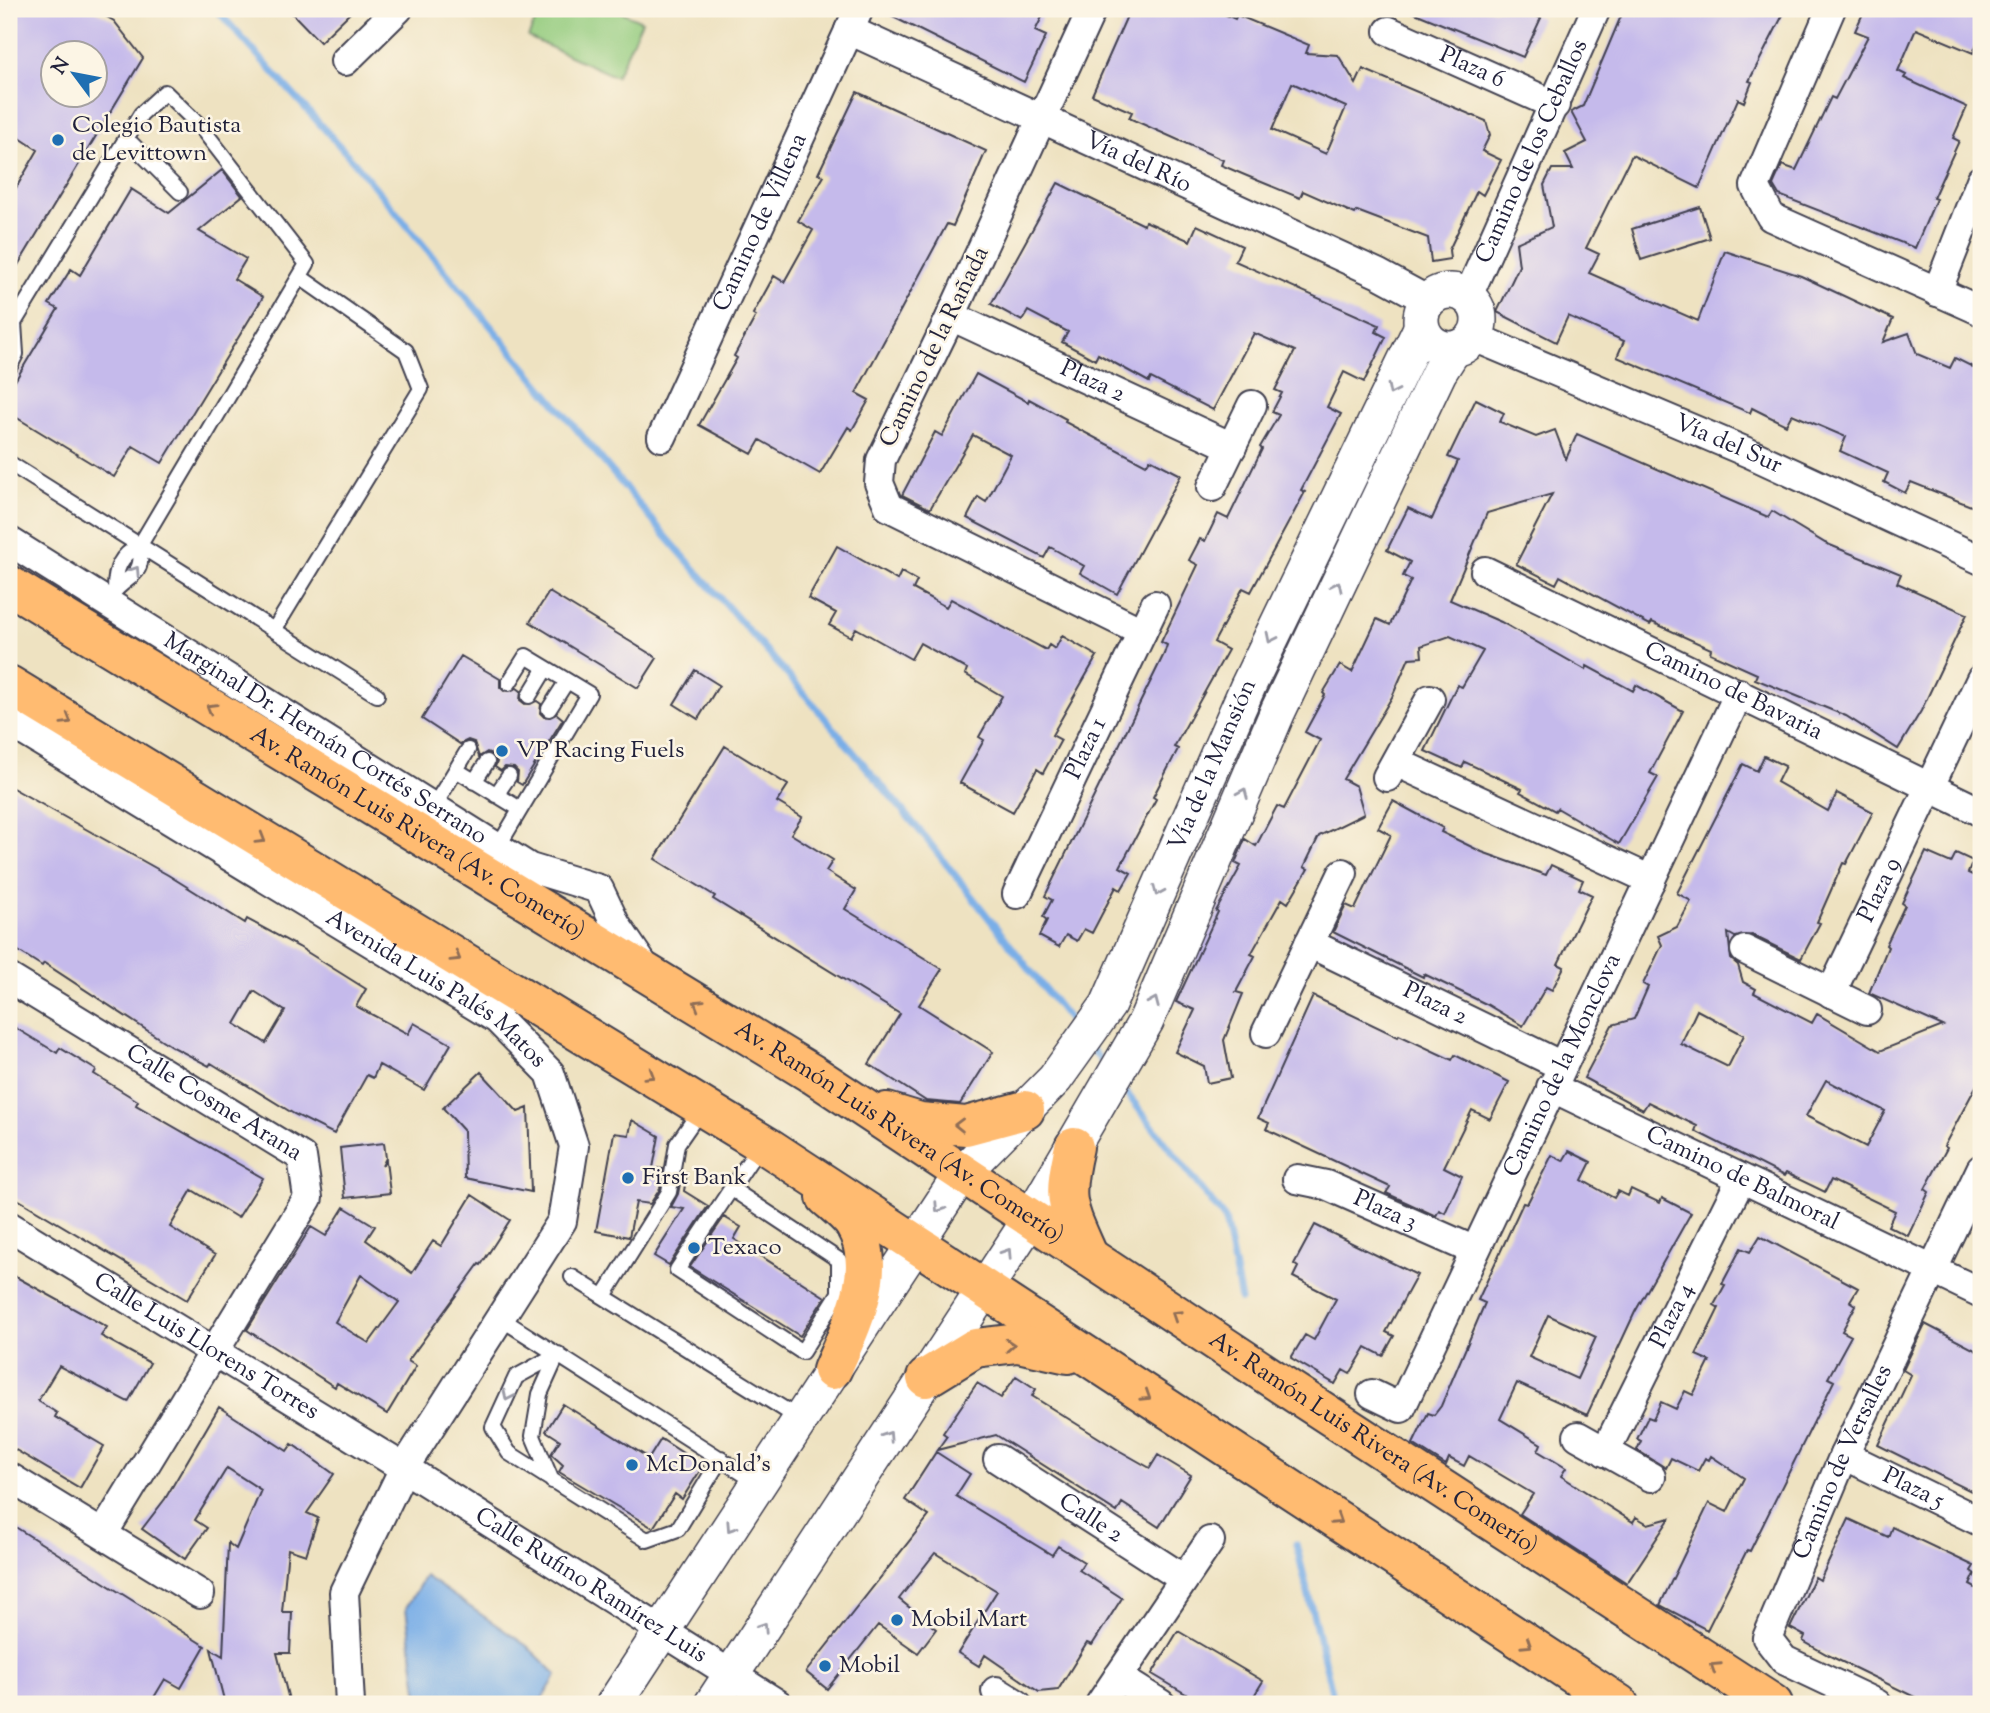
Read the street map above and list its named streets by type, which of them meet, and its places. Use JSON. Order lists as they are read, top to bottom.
{
  "streets": {
    "main road": ["Av. Ramón Luis Rivera (Av. Comerío)"],
    "street": [
      "Plaza 6",
      "Camino de los Ceballos",
      "Vía del Río",
      "Camino de Villena",
      "Camino de la Rañada",
      "Plaza 2",
      "Vía del Sur",
      "Camino de Bavaria",
      "Marginal Dr. Hernán Cortés Serrano",
      "Plaza 1",
      "Vía de la Mansión",
      "Plaza 9",
      "Avenida Luis Palés Matos",
      "Camino de la Monclova",
      "Calle Cosme Arana",
      "Camino de Balmoral",
      "Plaza 3",
      "Plaza 4",
      "Calle Luis Llorens Torres",
      "Camino de Versalles",
      "Plaza 5",
      "Calle 2",
      "Calle Rufino Ramírez Luis"
    ]
  },
  "crossings": [
    ["Plaza 6", "Camino de los Ceballos"],
    ["Camino de los Ceballos", "Vía del Río"],
    ["Camino de los Ceballos", "Vía del Sur"],
    ["Camino de los Ceballos", "Vía de la Mansión"],
    ["Vía del Río", "Camino de Villena"],
    ["Vía del Río", "Camino de la Rañada"],
    ["Vía del Río", "Vía del Sur"],
    ["Vía del Río", "Vía de la Mansión"],
    ["Camino de la Rañada", "Plaza 2"],
    ["Camino de la Rañada", "Plaza 1"],
    ["Plaza 2", "Camino de la Monclova"],
    ["Plaza 2", "Camino de Balmoral"],
    ["Vía del Sur", "Vía de la Mansión"],
    ["Camino de Bavaria", "Plaza 9"],
    ["Camino de Bavaria", "Camino de la Monclova"],
    ["Marginal Dr. Hernán Cortés Serrano", "Av. Ramón Luis Rivera (Av. Comerío)"],
    ["Vía de la Mansión", "Av. Ramón Luis Rivera (Av. Comerío)"],
    ["Vía de la Mansión", "Calle Rufino Ramírez Luis"],
    ["Avenida Luis Palés Matos", "Calle Luis Llorens Torres"],
    ["Avenida Luis Palés Matos", "Calle Rufino Ramírez Luis"],
    ["Camino de la Monclova", "Camino de Balmoral"],
    ["Camino de la Monclova", "Plaza 3"],
    ["Calle Cosme Arana", "Calle Luis Llorens Torres"],
    ["Camino de Balmoral", "Plaza 4"],
    ["Camino de Balmoral", "Camino de Versalles"],
    ["Calle Luis Llorens Torres", "Calle Rufino Ramírez Luis"],
    ["Camino de Versalles", "Plaza 5"]
  ],
  "places": [
    "Colegio Bautista de Levittown",
    "VP Racing Fuels",
    "First Bank",
    "Texaco",
    "McDonald's",
    "Mobil Mart",
    "Mobil"
  ],
  "north": "top left"
}
